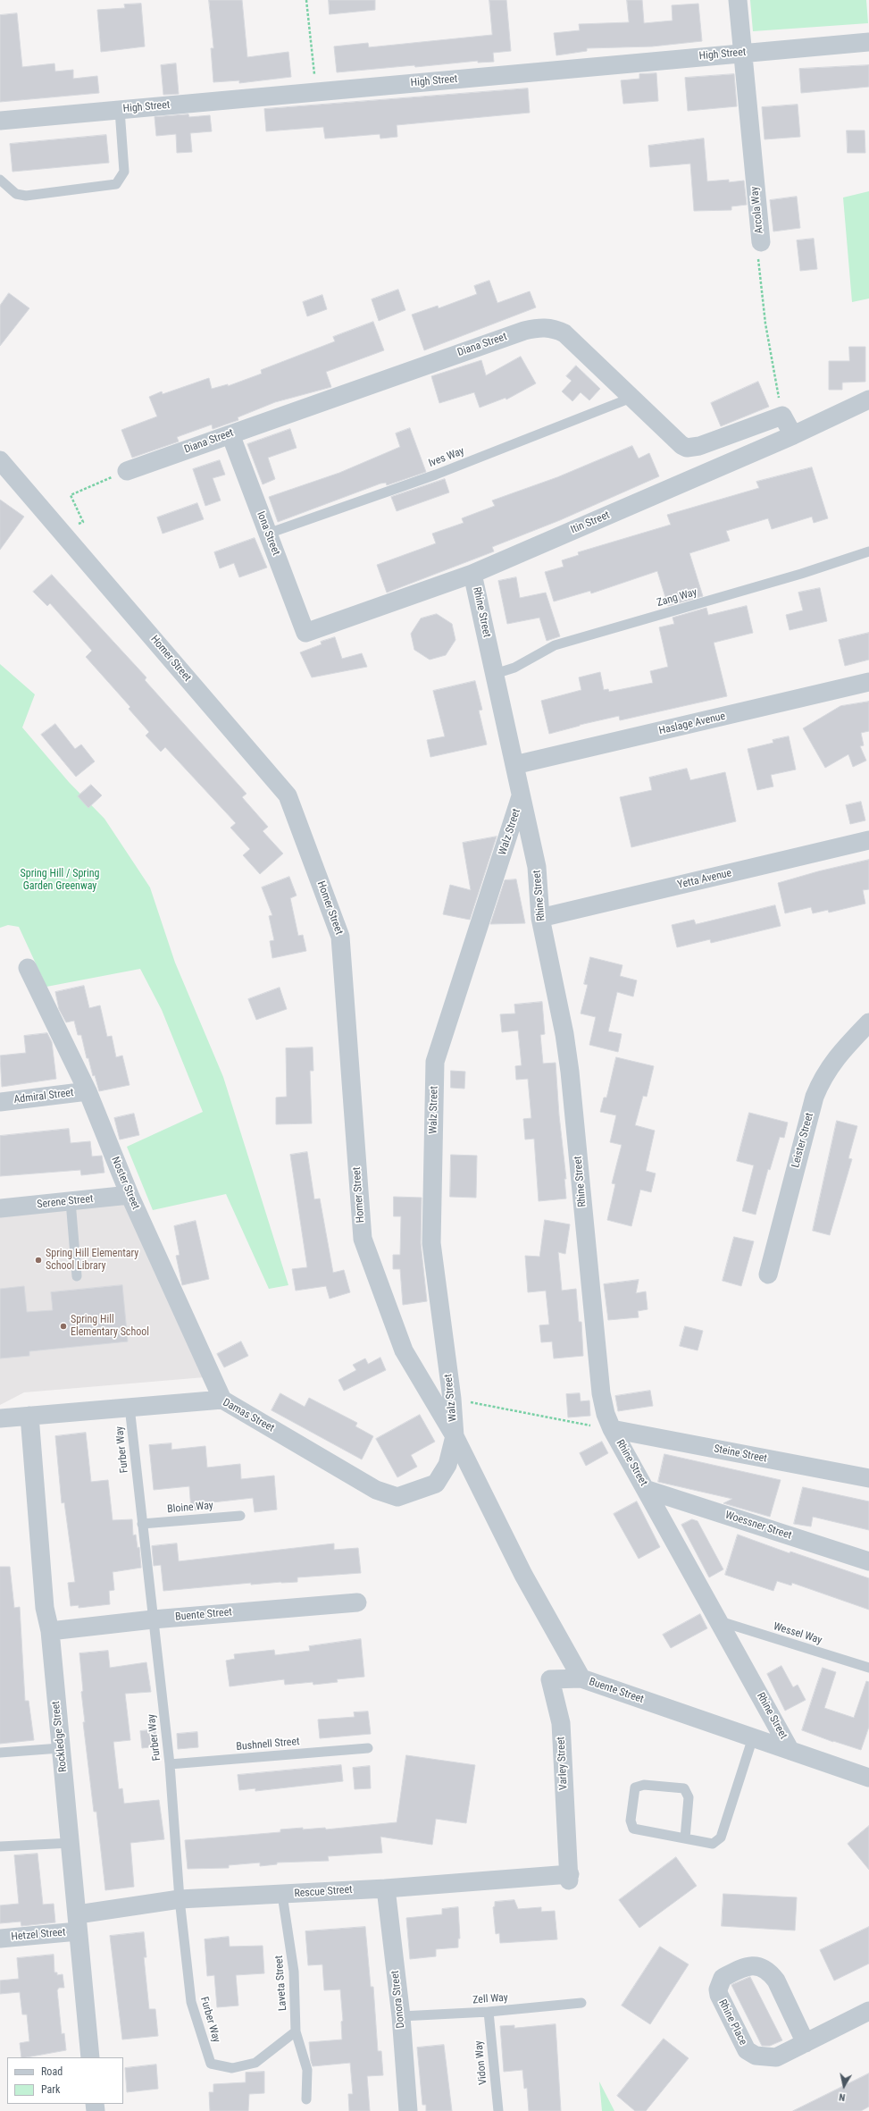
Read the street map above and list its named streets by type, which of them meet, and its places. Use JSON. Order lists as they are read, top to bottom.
{
  "streets": {
    "street": [
      "High Street",
      "Arcola Way",
      "Diana Street",
      "Itin Street",
      "Iona Street",
      "Rhine Street",
      "Homer Street",
      "Haslage Avenue",
      "Walz Street",
      "Yetta Avenue",
      "Admiral Street",
      "Leister Street",
      "Noster Street",
      "Serene Street",
      "Damas Street",
      "Steine Street",
      "Woessner Street",
      "Buente Street",
      "Rockledge Street",
      "Varley Street",
      "Rescue Street",
      "Hetzel Street",
      "Donora Street",
      "Rhine Place"
    ],
    "lane": [
      "Ives Way",
      "Zang Way",
      "Furber Way",
      "Bloine Way",
      "Wessel Way",
      "Bushnell Street",
      "Laveta Street",
      "Zell Way",
      "Vidon Way"
    ]
  },
  "crossings": [
    ["High Street", "Arcola Way"],
    ["Arcola Way", "Diana Street"],
    ["Diana Street", "Ives Way"],
    ["Diana Street", "Iona Street"],
    ["Ives Way", "Iona Street"],
    ["Itin Street", "Iona Street"],
    ["Itin Street", "Rhine Street"],
    ["Zang Way", "Rhine Street"],
    ["Rhine Street", "Haslage Avenue"],
    ["Rhine Street", "Walz Street"],
    ["Rhine Street", "Yetta Avenue"],
    ["Rhine Street", "Steine Street"],
    ["Rhine Street", "Woessner Street"],
    ["Rhine Street", "Buente Street"],
    ["Rhine Street", "Wessel Way"],
    ["Homer Street", "Walz Street"],
    ["Homer Street", "Damas Street"],
    ["Homer Street", "Buente Street"],
    ["Walz Street", "Damas Street"],
    ["Walz Street", "Buente Street"],
    ["Admiral Street", "Noster Street"],
    ["Noster Street", "Serene Street"],
    ["Noster Street", "Damas Street"],
    ["Damas Street", "Furber Way"],
    ["Damas Street", "Buente Street"],
    ["Damas Street", "Rockledge Street"],
    ["Furber Way", "Bloine Way"],
    ["Furber Way", "Buente Street"],
    ["Furber Way", "Bushnell Street"],
    ["Furber Way", "Rescue Street"],
    ["Furber Way", "Laveta Street"],
    ["Buente Street", "Rockledge Street"],
    ["Buente Street", "Varley Street"],
    ["Rockledge Street", "Rescue Street"],
    ["Rockledge Street", "Hetzel Street"],
    ["Varley Street", "Rescue Street"],
    ["Rescue Street", "Hetzel Street"],
    ["Rescue Street", "Laveta Street"],
    ["Rescue Street", "Donora Street"],
    ["Donora Street", "Zell Way"],
    ["Zell Way", "Vidon Way"]
  ],
  "parks": ["Spring Hill / Spring Garden Greenway"],
  "places": ["Spring Hill Elementary School Library", "Spring Hill Elementary School"],
  "legend": ["Road", "Park"],
  "north": "bottom"
}
